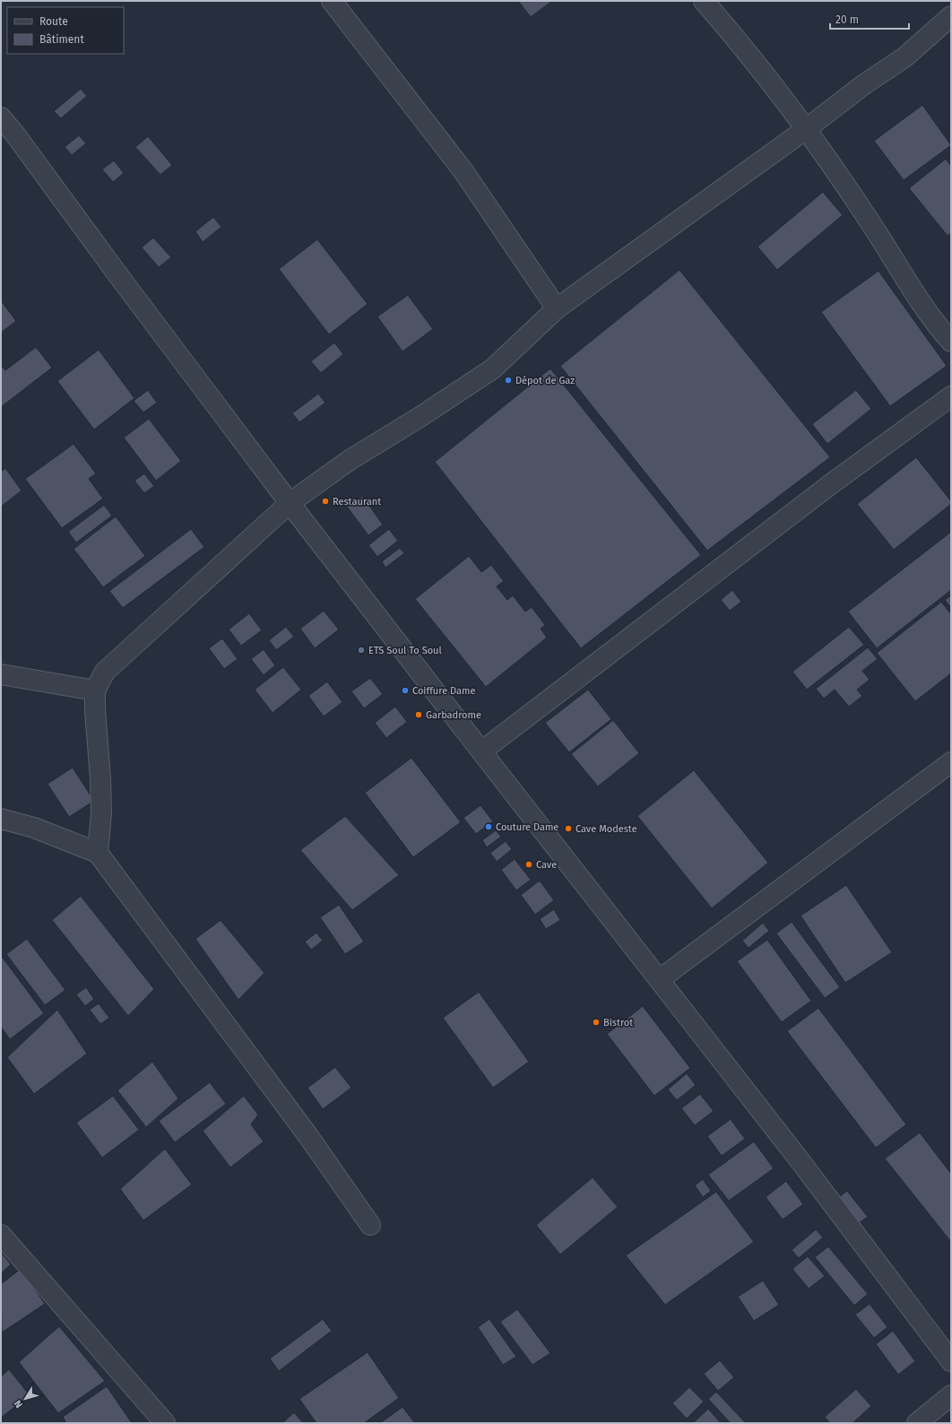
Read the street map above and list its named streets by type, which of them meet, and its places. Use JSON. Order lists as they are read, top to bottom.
{
  "places": [
    "Dépot de Gaz",
    "Restaurant",
    "ETS Soul To Soul",
    "Coiffure Dame",
    "Garbadrome",
    "Couture Dame",
    "Cave Modeste",
    "Cave",
    "Bistrot"
  ],
  "legend": ["Route", "Bâtiment"],
  "scale_bar": "20 m",
  "north": "bottom left"
}
